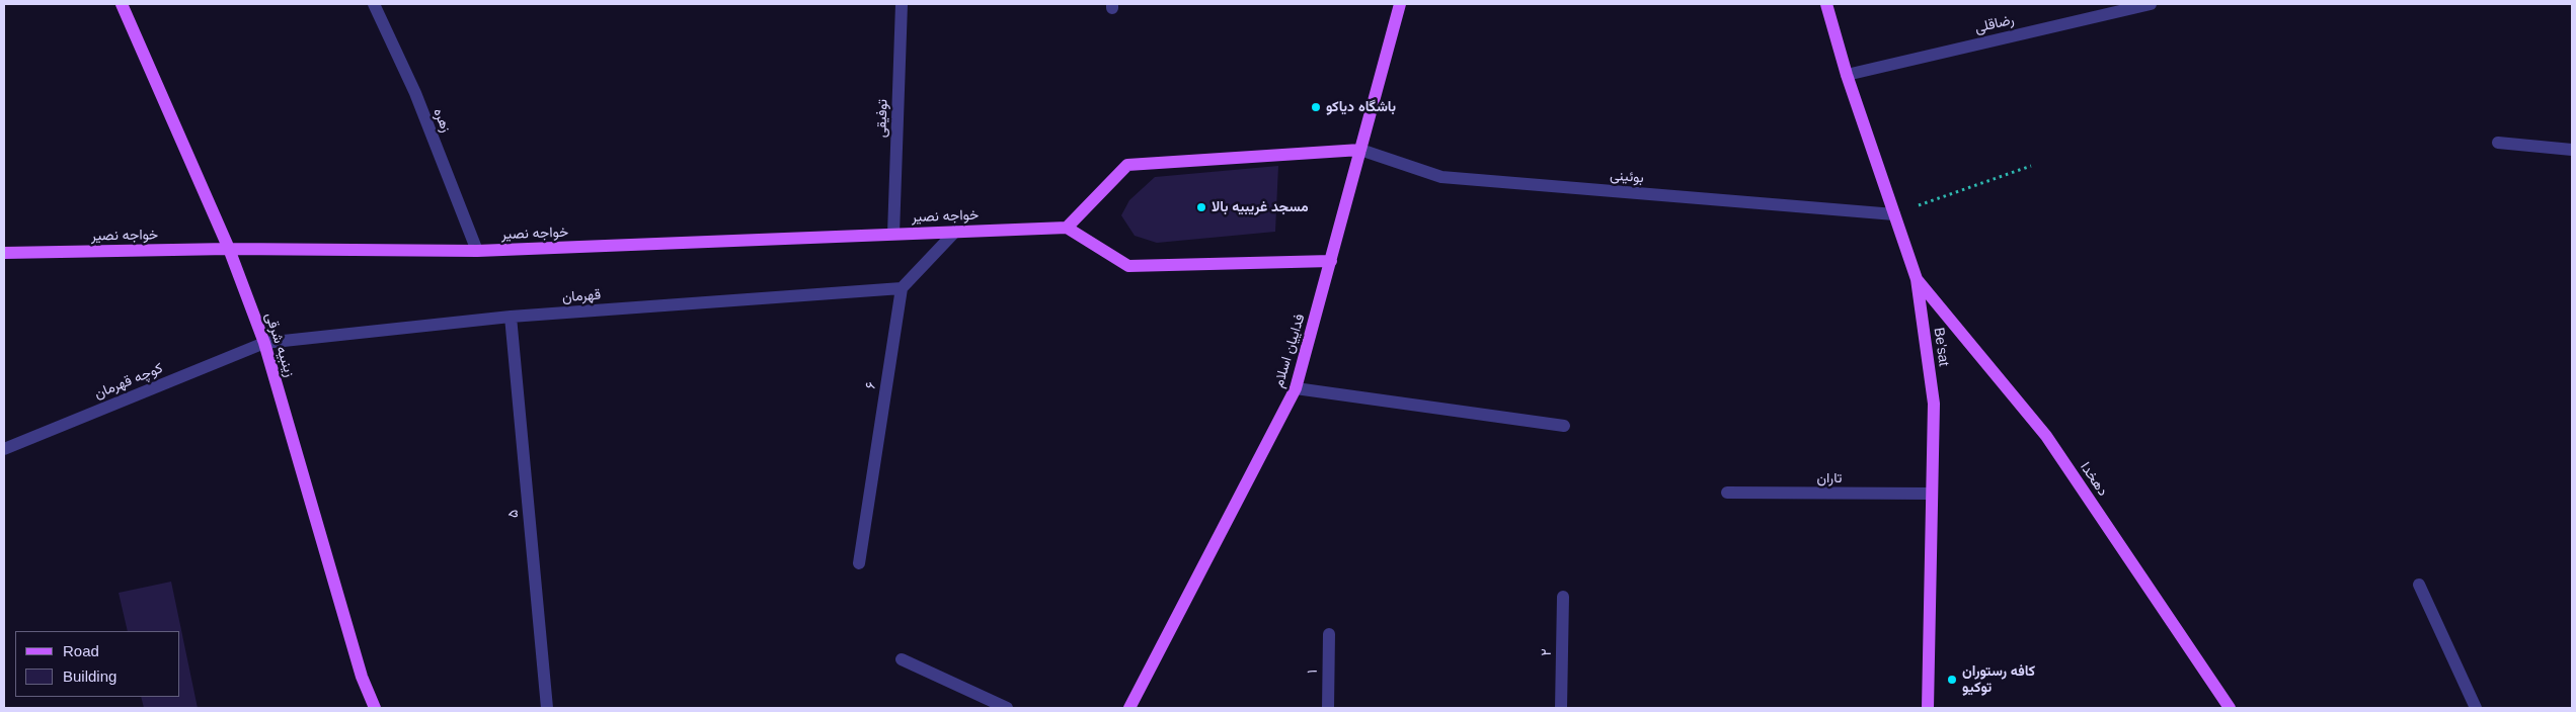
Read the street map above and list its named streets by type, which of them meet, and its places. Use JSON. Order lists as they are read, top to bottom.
{
  "streets": {
    "main road": [
      "خواجه نصیر",
      "زینبیه شرقی",
      "Be'sat",
      "فداییان اسلام",
      "دهخدا"
    ],
    "street": [
      "رضاقلی",
      "توفیقی",
      "زهره",
      "بوئینی",
      "قهرمان",
      "کوچه قهرمان",
      "۶",
      "تاران",
      "۵",
      "۲",
      "۱"
    ]
  },
  "crossings": [
    ["رضاقلی", "Be'sat"],
    ["توفیقی", "خواجه نصیر"],
    ["زهره", "خواجه نصیر"],
    ["بوئینی", "Be'sat"],
    ["بوئینی", "فداییان اسلام"],
    ["خواجه نصیر", "زینبیه شرقی"],
    ["قهرمان", "زینبیه شرقی"],
    ["قهرمان", "کوچه قهرمان"],
    ["قهرمان", "۶"],
    ["قهرمان", "۵"],
    ["زینبیه شرقی", "کوچه قهرمان"],
    ["Be'sat", "تاران"],
    ["Be'sat", "دهخدا"]
  ],
  "places": ["باشگاه دیاکو", "مسجد غریبیه بالا", "کافه رستوران توکیو"],
  "legend": ["Road", "Building"]
}
